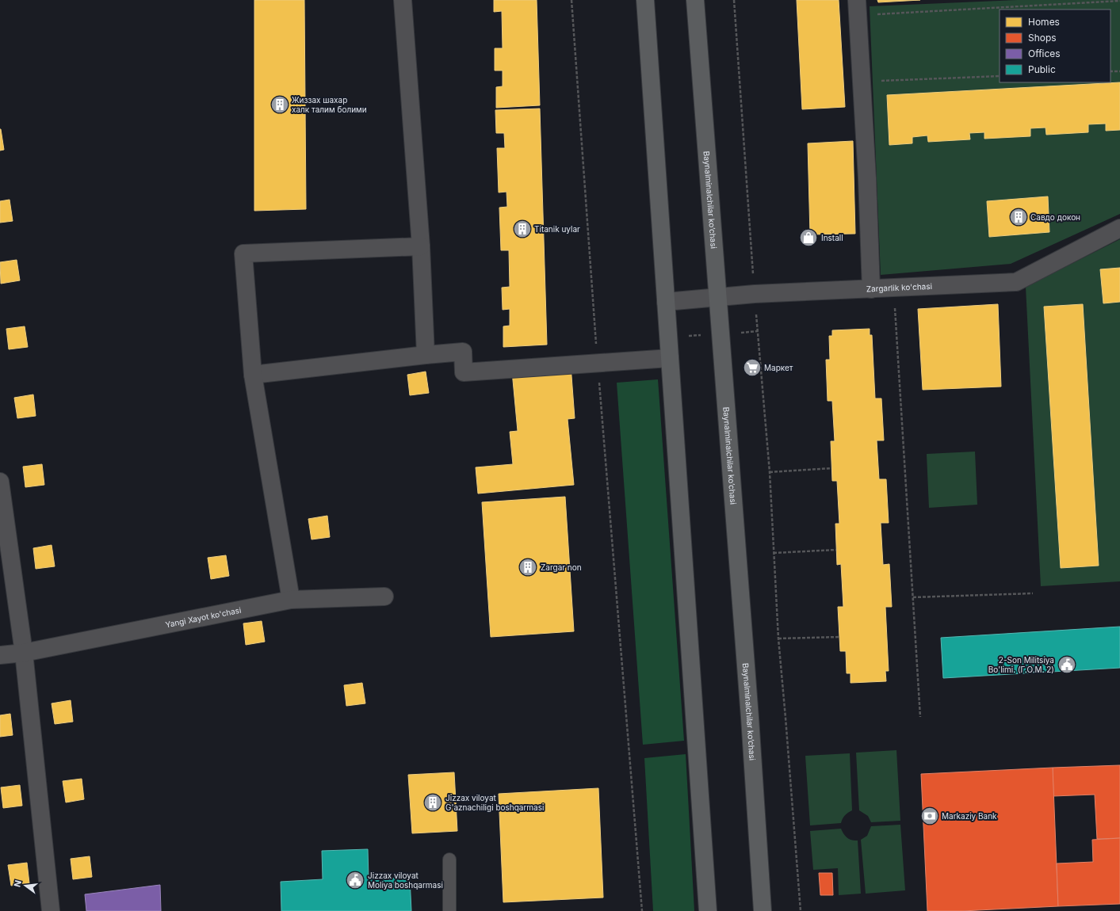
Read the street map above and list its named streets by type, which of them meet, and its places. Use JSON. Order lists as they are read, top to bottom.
{
  "streets": {
    "main road": ["Baynalminalchilar ko’chasi"],
    "street": ["Zargarlik ko'chasi", "Yangi Xayot ko'chasi"]
  },
  "crossings": [
    ["Baynalminalchilar ko’chasi", "Zargarlik ko'chasi"]
  ],
  "places": {
    "building": [
      "Жиззах шахар халк талим болими",
      "Cавдо докон",
      "Titanik uylar",
      "Zargar non",
      "Jizzax viloyat G'aznachiligi boshqarmasi"
    ],
    "shop": ["Install"],
    "supermarket": ["Маркет"],
    "public building": ["2-Son Militsiya Bo'limi. (Г.О.М. 2)", "Jizzax viloyat Moliya boshqarmasi"],
    "bank": ["Markaziy Bank"]
  },
  "legend": [
    "Homes",
    "Shops",
    "Offices",
    "Public"
  ],
  "north": "left"
}
